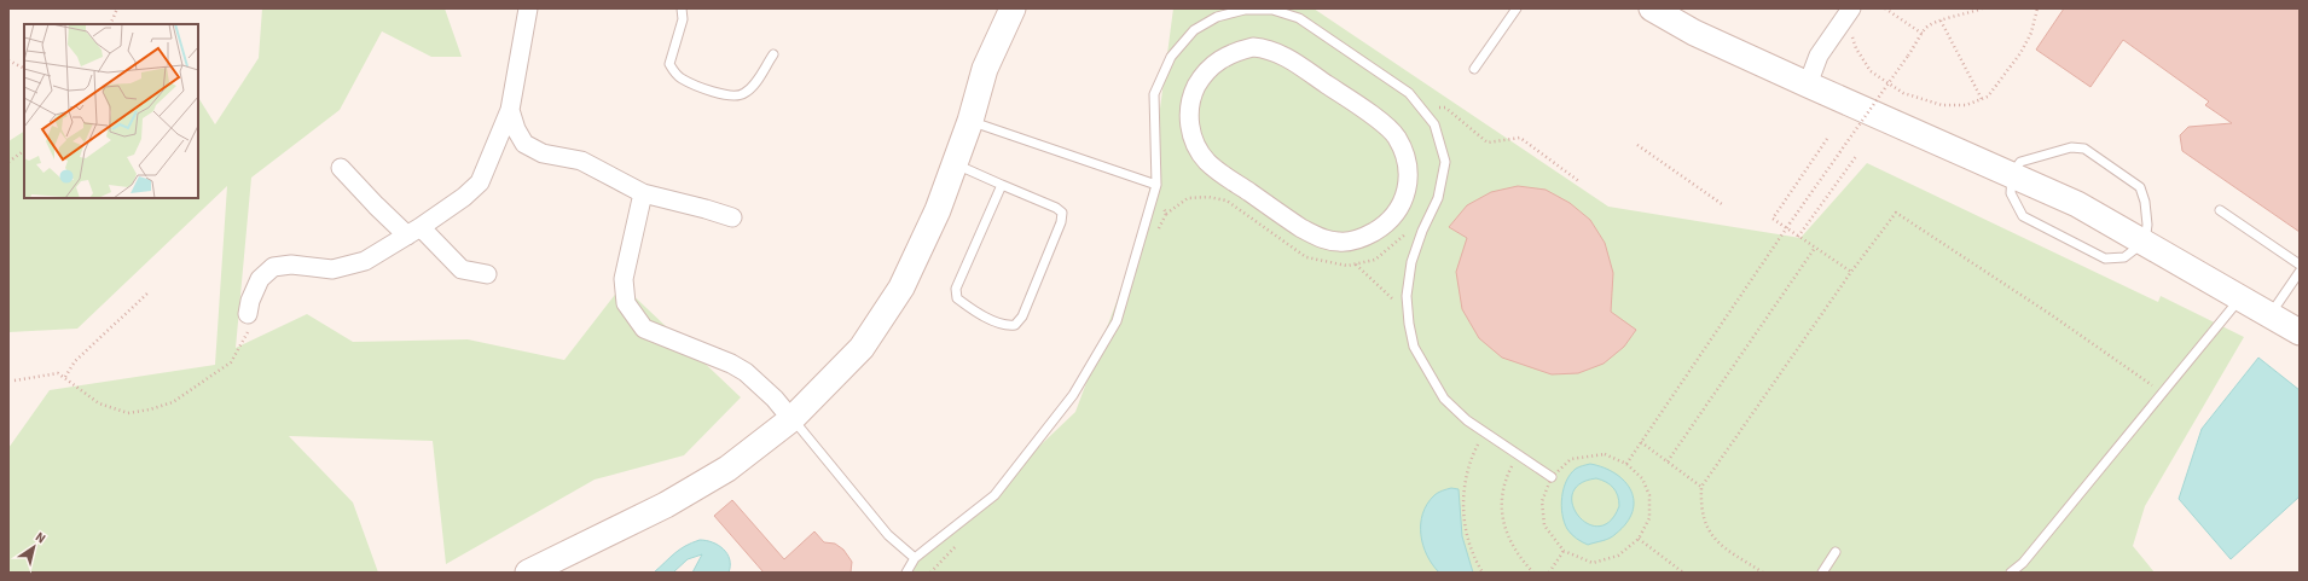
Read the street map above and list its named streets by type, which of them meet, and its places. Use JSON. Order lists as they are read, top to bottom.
{
  "north": "top right"
}
